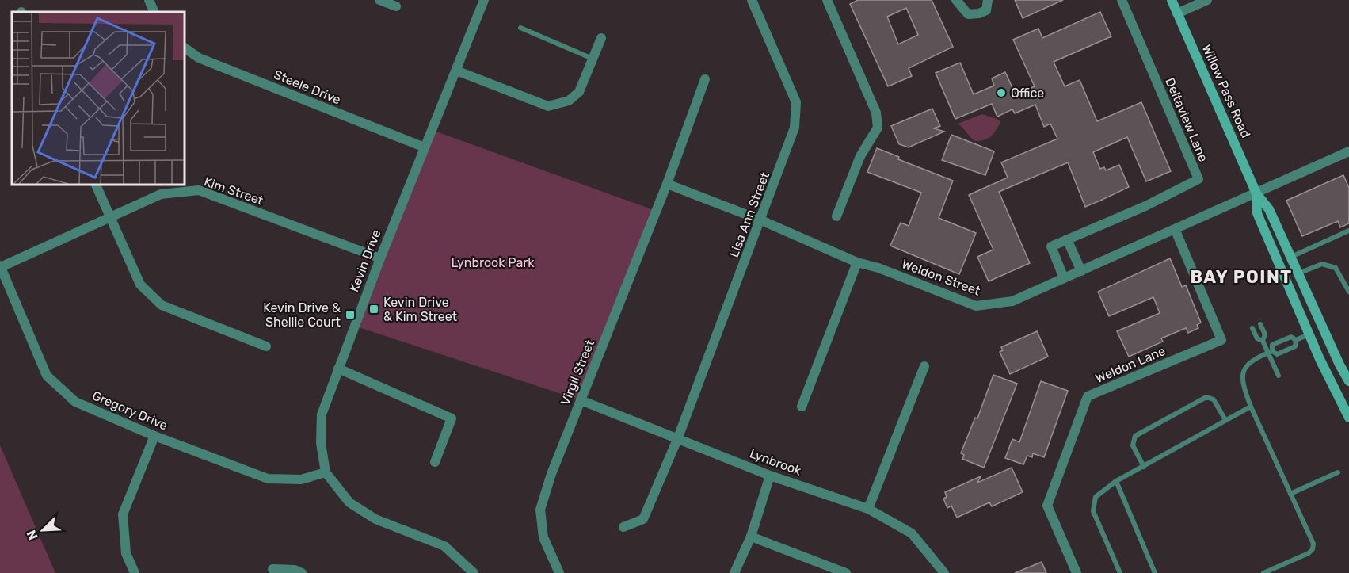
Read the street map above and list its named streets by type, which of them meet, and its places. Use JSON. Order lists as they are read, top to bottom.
{
  "streets": {
    "main road": ["Willow Pass Road"],
    "street": [
      "Steele Drive",
      "Deltaview Lane",
      "Kim Street",
      "Lisa Ann Street",
      "Kevin Drive",
      "Weldon Street",
      "Weldon Lane",
      "Virgil Street",
      "Gregory Drive",
      "Lynbrook"
    ]
  },
  "crossings": [
    ["Steele Drive", "Kevin Drive"],
    ["Willow Pass Road", "Weldon Street"],
    ["Deltaview Lane", "Weldon Street"],
    ["Kim Street", "Kevin Drive"],
    ["Kim Street", "Gregory Drive"],
    ["Lisa Ann Street", "Weldon Street"],
    ["Lisa Ann Street", "Lynbrook"],
    ["Kevin Drive", "Gregory Drive"],
    ["Weldon Street", "Weldon Lane"],
    ["Weldon Street", "Virgil Street"],
    ["Virgil Street", "Lynbrook"]
  ],
  "districts": ["BAY POINT"],
  "parks": ["Lynbrook Park"],
  "places": {
    "other": ["Office"],
    "transit": ["Kevin Drive & Kim Street", "Kevin Drive & Shellie Court"]
  },
  "north": "bottom left"
}
